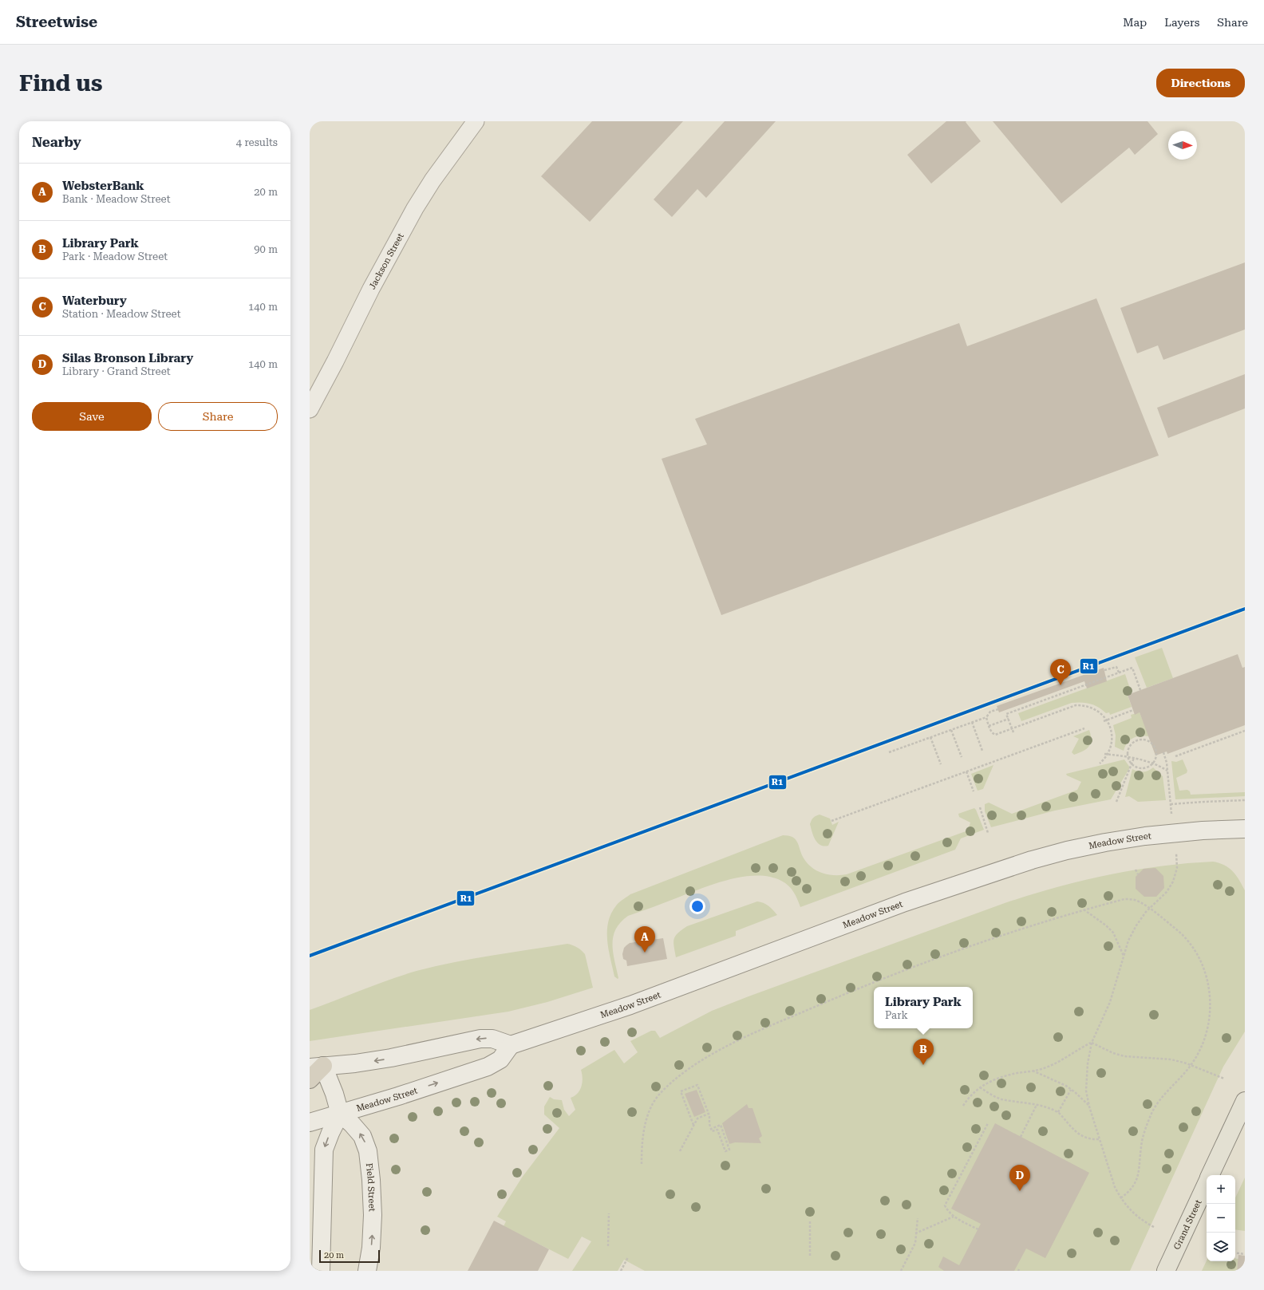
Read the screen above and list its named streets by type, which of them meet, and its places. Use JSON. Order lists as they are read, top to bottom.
{
  "streets": {
    "main road": ["Meadow Street", "Field Street", "Grand Street"],
    "street": ["Jackson Street"]
  },
  "crossings": [
    ["Meadow Street", "Field Street"]
  ],
  "lines": ["transit line R1"],
  "scale_bar": "20 m",
  "north": "right",
  "page": {
    "header": "Streetwise",
    "nav": ["Map", "Layers", "Share"],
    "buttons": [
      "Directions",
      ["Save", "Share"]
    ],
    "title": "Find us",
    "heading": ["Nearby", "4 results"],
    "list": [
      {
        "mark": "A",
        "name": "WebsterBank",
        "note": "Bank · Meadow Street",
        "value": "20 m"
      },
      {
        "mark": "B",
        "name": "Library Park",
        "note": "Park · Meadow Street",
        "value": "90 m"
      },
      {
        "mark": "C",
        "name": "Waterbury",
        "note": "Station · Meadow Street",
        "value": "140 m"
      },
      {
        "mark": "D",
        "name": "Silas Bronson Library",
        "note": "Library · Grand Street",
        "value": "140 m"
      }
    ],
    "pins": [
      "C",
      "A",
      "B",
      "D"
    ],
    "popup": ["Library Park", "Park"],
    "map_buttons": ["+", "−"],
    "scale": "20 m"
  }
}
